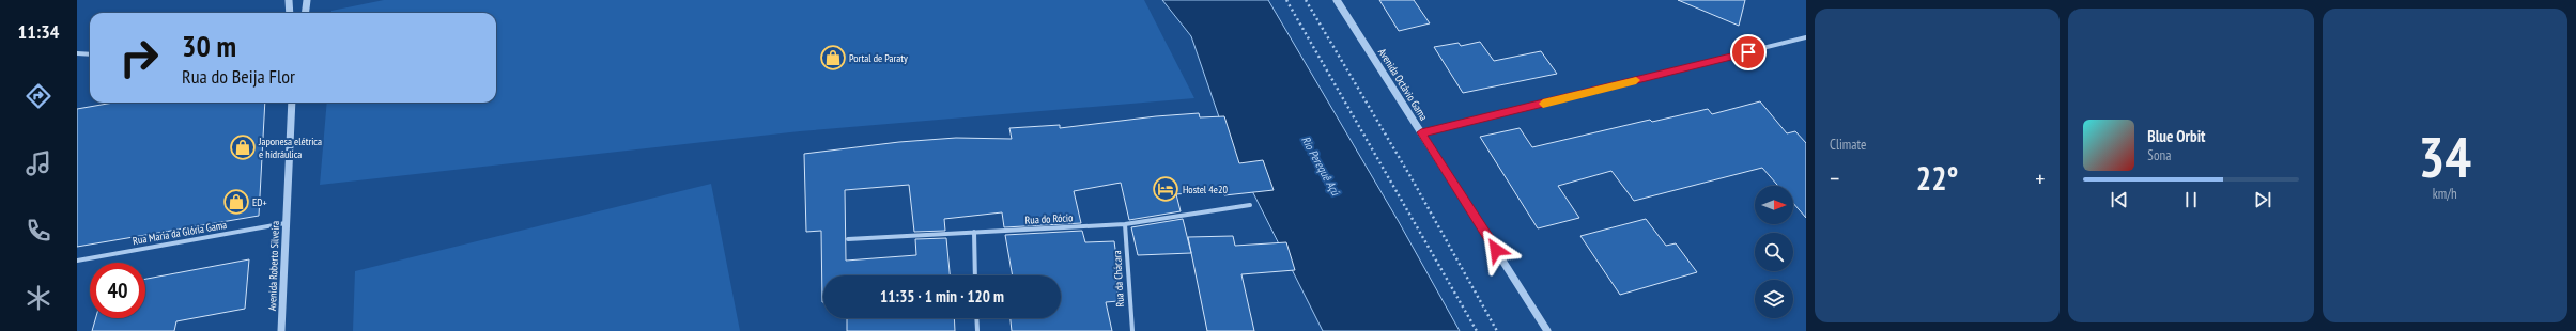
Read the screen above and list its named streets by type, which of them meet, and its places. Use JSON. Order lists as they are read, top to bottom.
{
  "streets": {
    "street": [
      "Avenida Octávio Gama",
      "Rua do Rócio",
      "Rua Maria da Glória Gama",
      "Avenida Roberto Silveira",
      "Rua da Chácara"
    ]
  },
  "crossings": [
    ["Rua do Rócio", "Rua da Chácara"],
    ["Rua Maria da Glória Gama", "Avenida Roberto Silveira"]
  ],
  "water": ["Rio Perequê Açú"],
  "places": {
    "shop": ["Portal de Paraty", "Japonesa elétrica e hidráulica", "ED+"],
    "hotel": ["Hostel 4e20"]
  },
  "north": "right",
  "page": {
    "tabs": "11:34",
    "tile": [
      "Climate",
      ["34", "km/h"]
    ],
    "turn": ["30 m", "Rua do Beija Flor"],
    "song": ["Blue Orbit", "Sona"],
    "heat": ["−", "22°", "+"],
    "limit": "40",
    "trip": "11:35 · 1 min · 120 m"
  }
}
